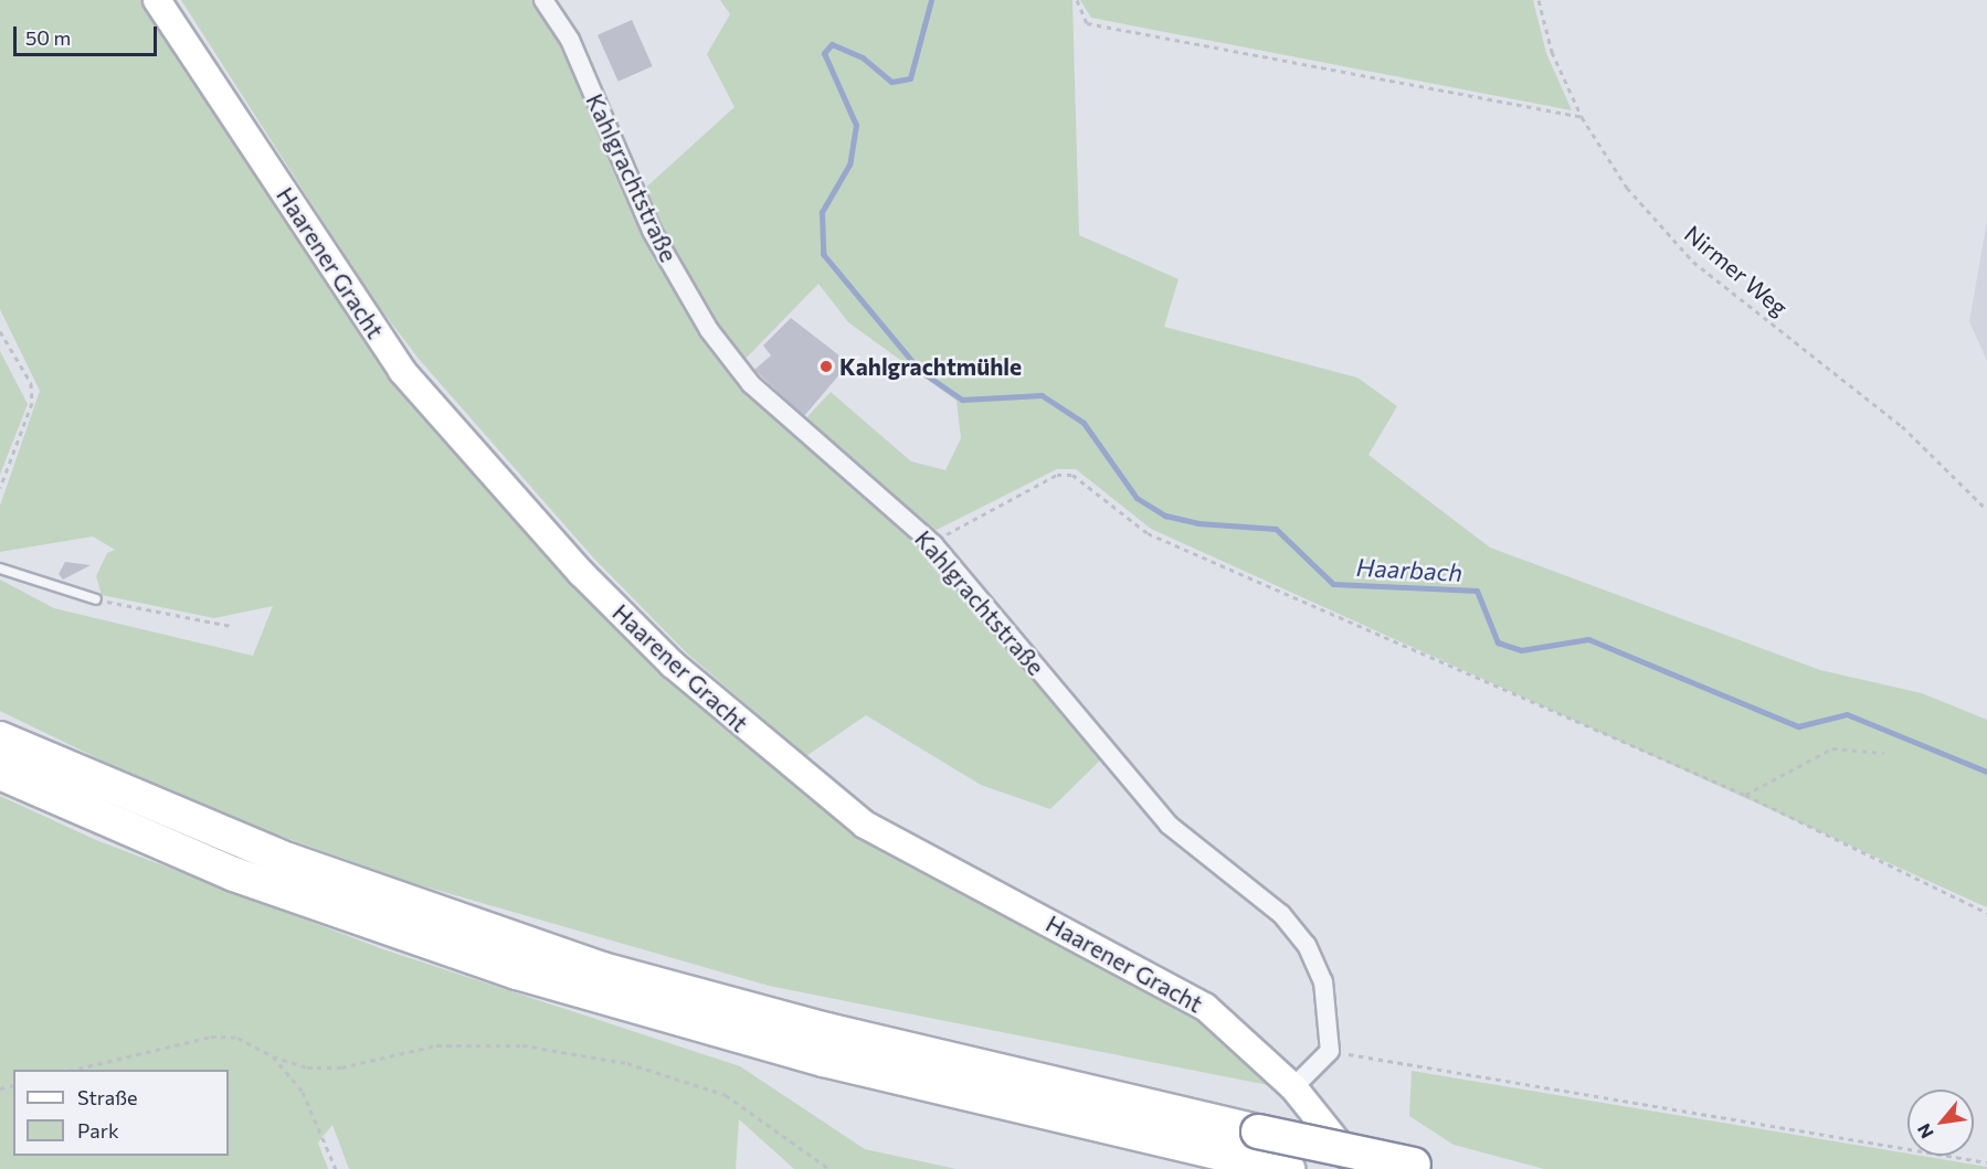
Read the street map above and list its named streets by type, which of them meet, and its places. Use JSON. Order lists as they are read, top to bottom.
{
  "streets": {
    "main road": ["Haarener Gracht"],
    "street": ["Kahlgrachtstraße"],
    "path": ["Nirmer Weg"]
  },
  "water": ["Haarbach"],
  "places": ["Kahlgrachtmühle"],
  "legend": ["Straße", "Park"],
  "scale_bar": "50 m",
  "north": "bottom left"
}
